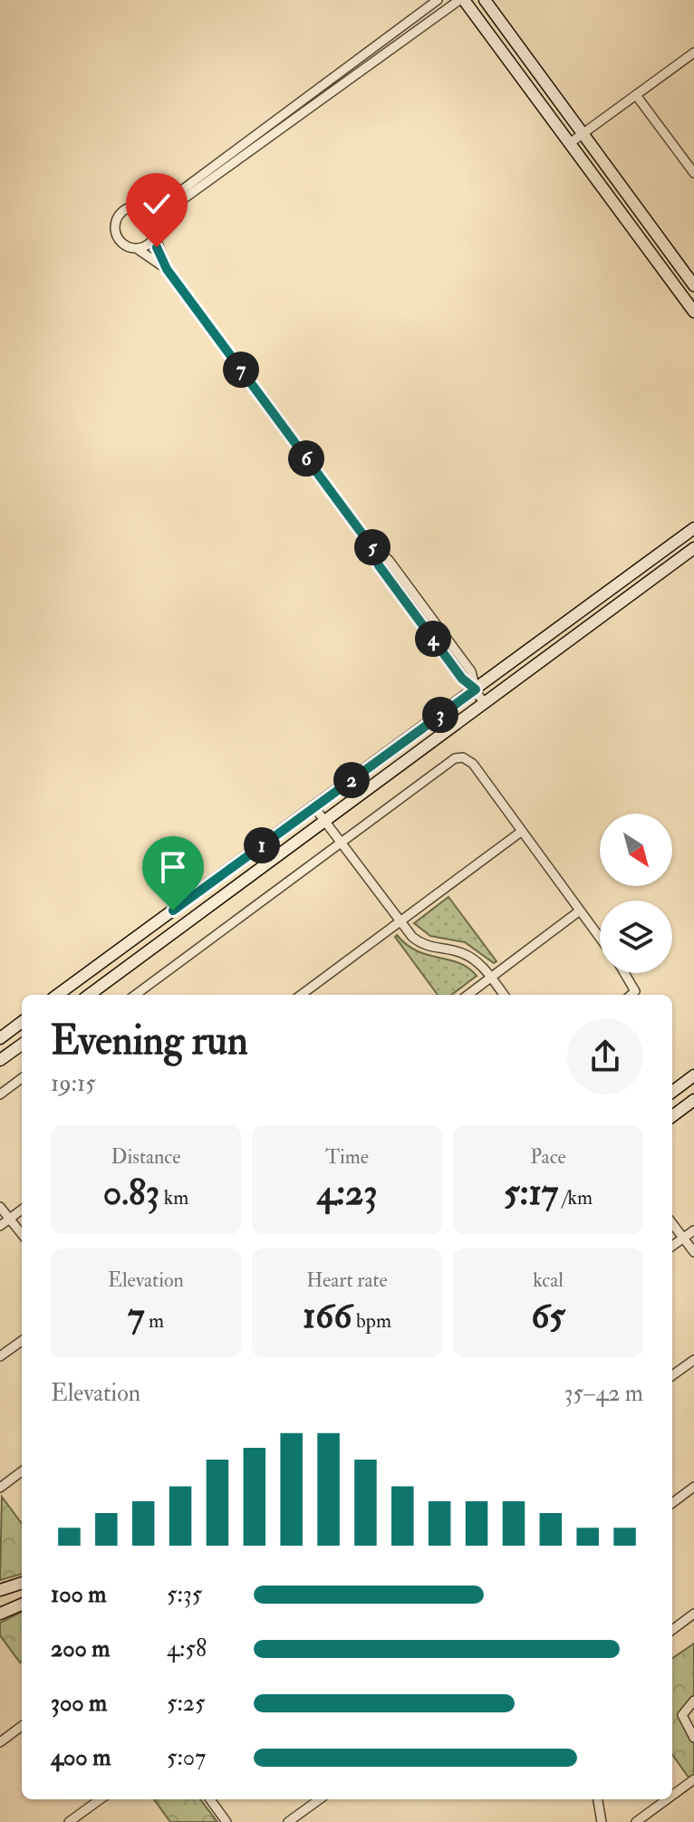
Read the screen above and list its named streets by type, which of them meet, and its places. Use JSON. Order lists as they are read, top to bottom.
{
  "north": "bottom right",
  "page": {
    "pins": [
      "7",
      "6",
      "5",
      "4",
      "3",
      "2",
      "1"
    ],
    "heading": ["Evening run", "19:15"],
    "stats": [
      ["Distance", "0.83 km"],
      ["Time", "4:23"],
      ["Pace", "5:17 /km"],
      ["Elevation", "7 m"],
      ["Heart rate", "166 bpm"],
      ["kcal", "65"]
    ],
    "chart": ["Elevation", "35–42 m"],
    "list": [
      {
        "name": "100 m",
        "note": "5:35"
      },
      {
        "name": "200 m",
        "note": "4:58"
      },
      {
        "name": "300 m",
        "note": "5:25"
      },
      {
        "name": "400 m",
        "note": "5:07"
      }
    ]
  }
}
